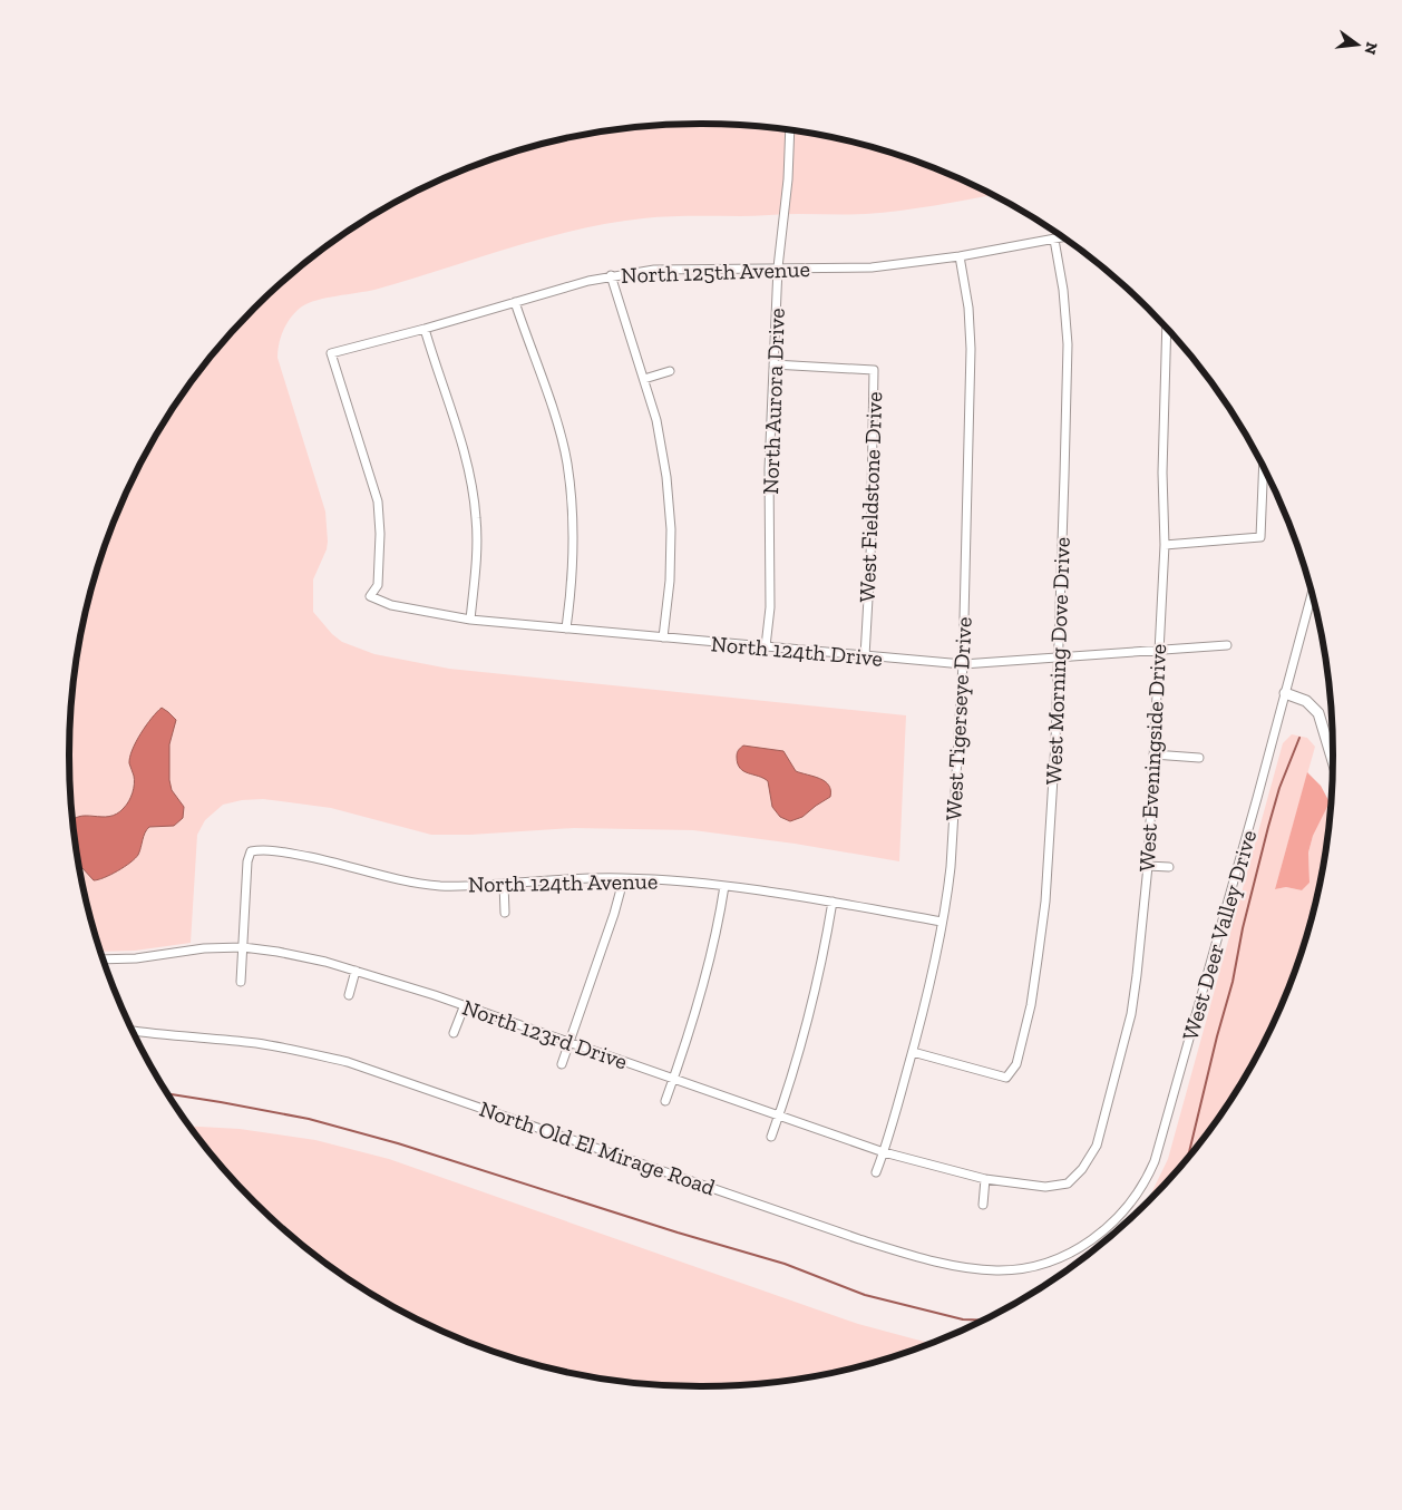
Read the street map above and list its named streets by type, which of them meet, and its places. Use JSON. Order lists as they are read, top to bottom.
{
  "streets": {
    "street": [
      "North 125th Avenue",
      "North Aurora Drive",
      "West Fieldstone Drive",
      "North 124th Drive",
      "West Morning Dove Drive",
      "West Tigerseye Drive",
      "West Eveningside Drive",
      "North 124th Avenue",
      "West Deer Valley Drive",
      "North 123rd Drive",
      "North Old El Mirage Road"
    ]
  },
  "crossings": [
    ["North 125th Avenue", "North Aurora Drive"],
    ["North 125th Avenue", "North 124th Drive"],
    ["North 125th Avenue", "West Morning Dove Drive"],
    ["North 125th Avenue", "West Tigerseye Drive"],
    ["North Aurora Drive", "West Fieldstone Drive"],
    ["North Aurora Drive", "North 124th Drive"],
    ["West Fieldstone Drive", "North 124th Drive"],
    ["North 124th Drive", "West Morning Dove Drive"],
    ["North 124th Drive", "West Tigerseye Drive"],
    ["North 124th Drive", "West Eveningside Drive"],
    ["West Morning Dove Drive", "West Tigerseye Drive"],
    ["West Tigerseye Drive", "North 124th Avenue"],
    ["West Tigerseye Drive", "North 123rd Drive"],
    ["West Eveningside Drive", "North 123rd Drive"],
    ["North 124th Avenue", "North 123rd Drive"],
    ["West Deer Valley Drive", "North Old El Mirage Road"]
  ],
  "north": "right"
}
